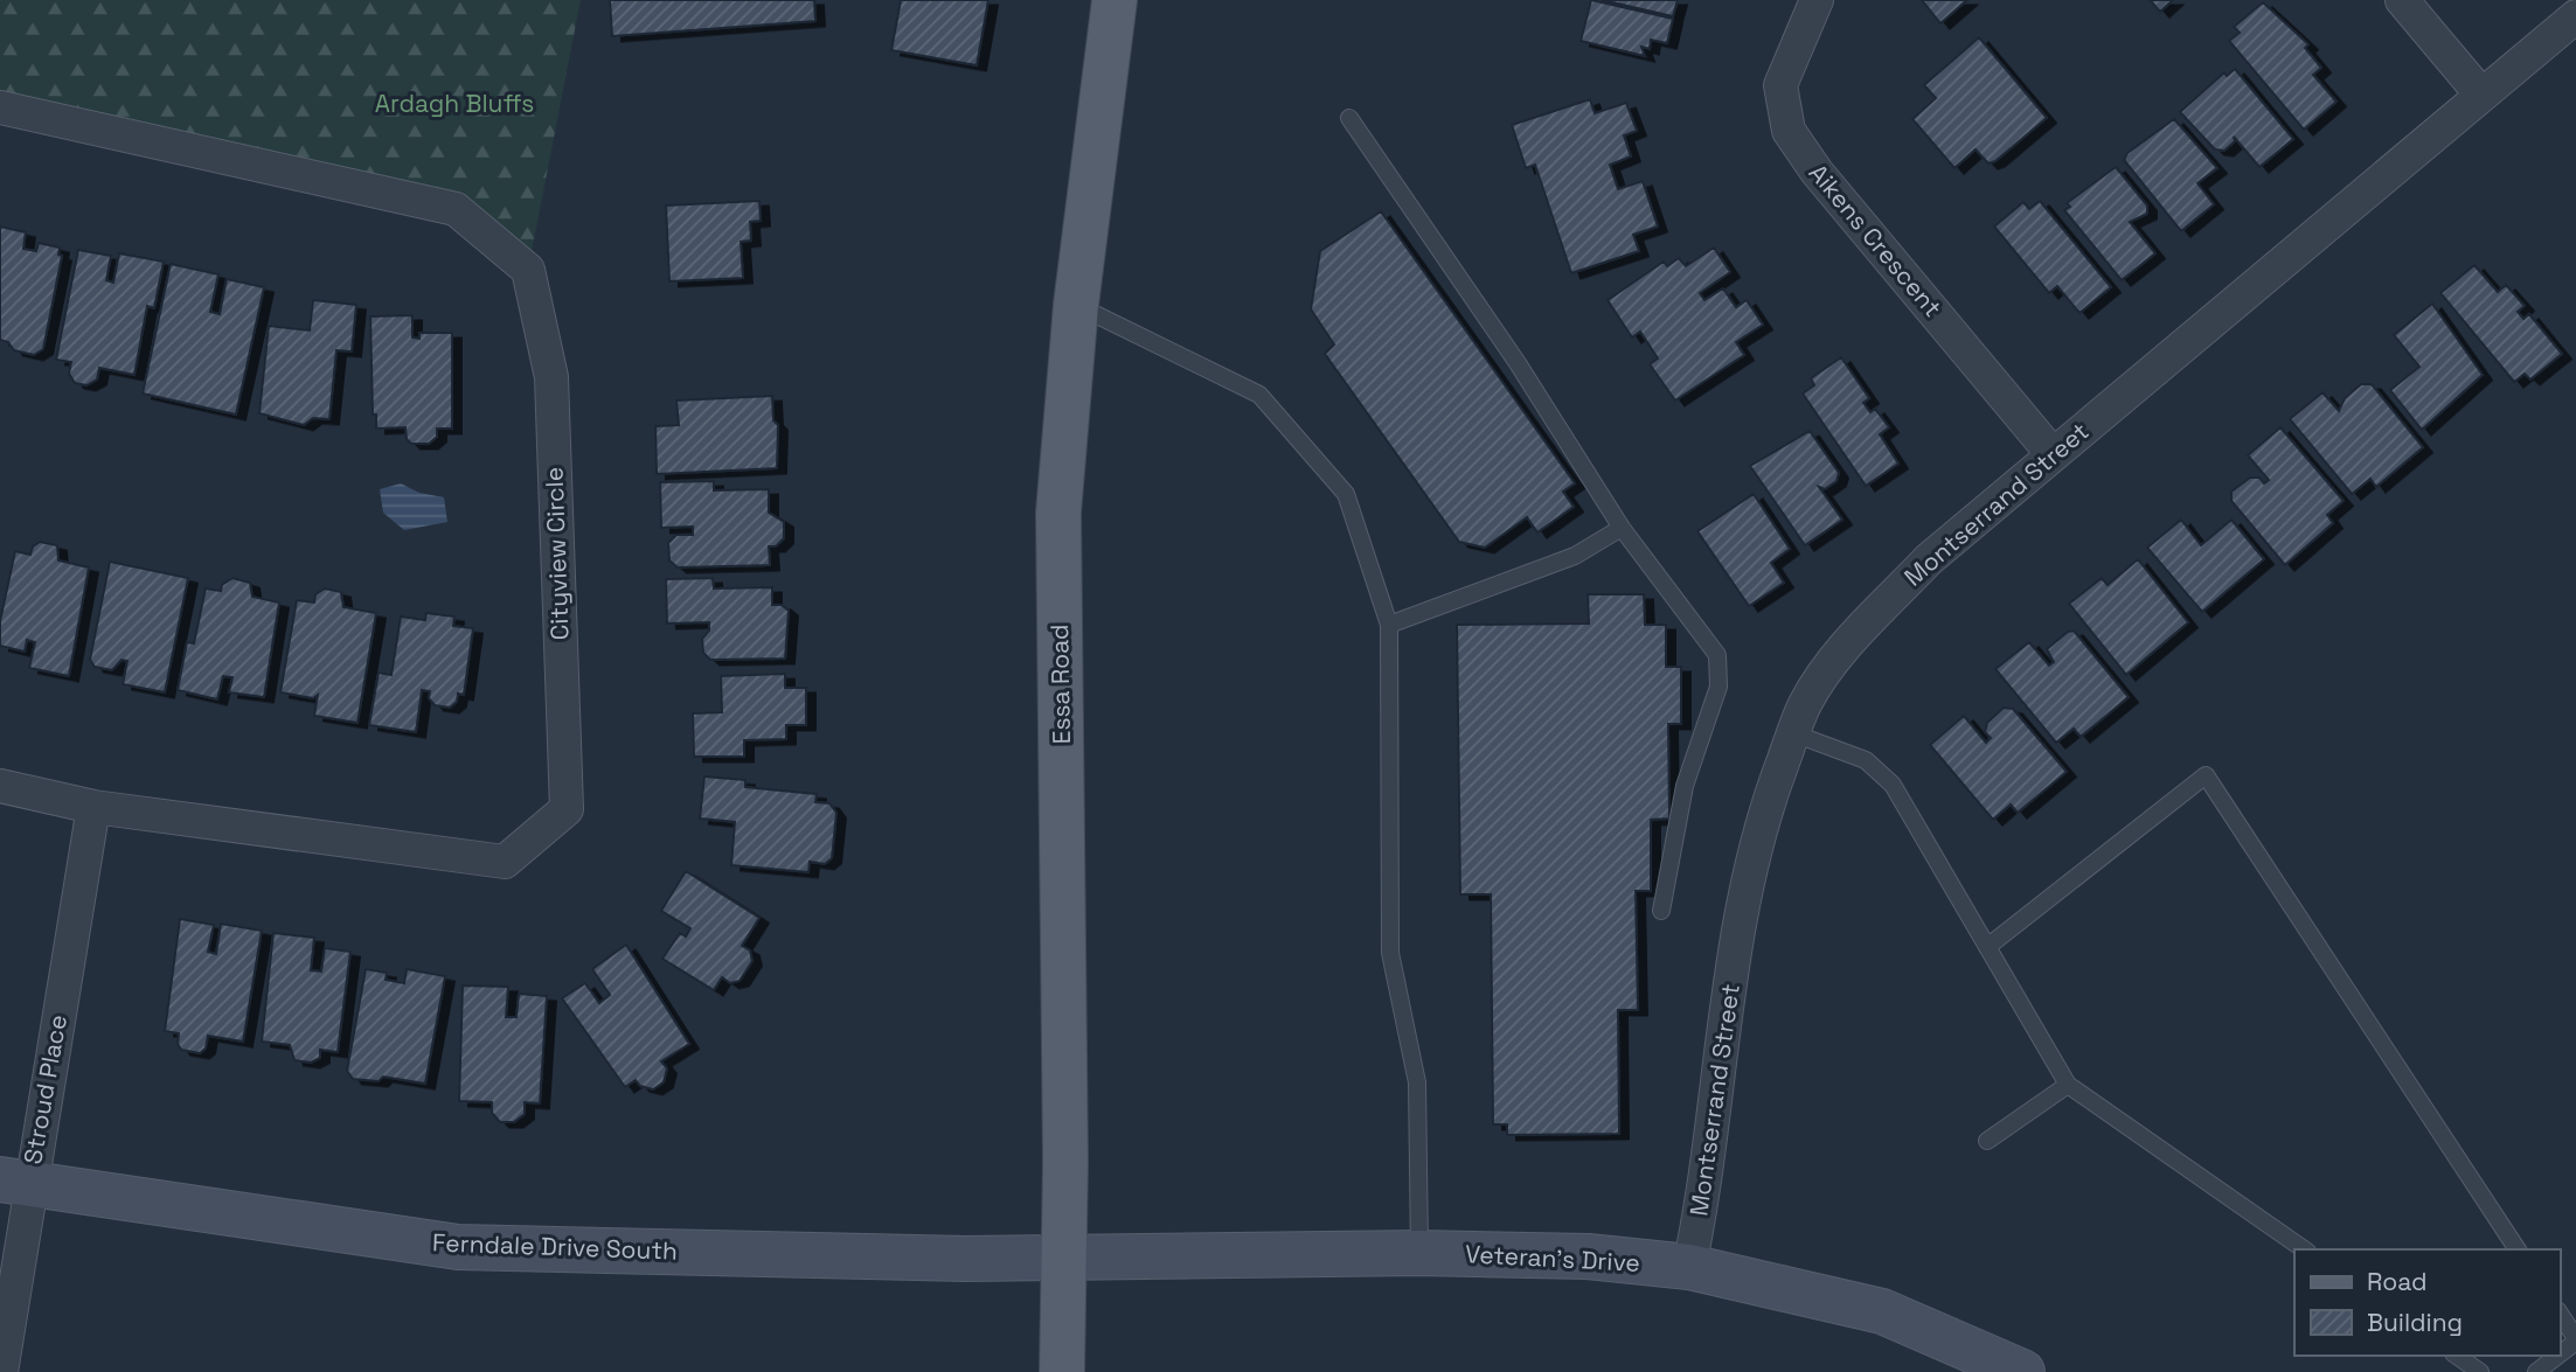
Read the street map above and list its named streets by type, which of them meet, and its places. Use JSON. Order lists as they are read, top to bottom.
{
  "streets": {
    "main road": ["Essa Road", "Ferndale Drive South", "Veteran's Drive"],
    "street": [
      "Aikens Crescent",
      "Montserrand Street",
      "Cityview Circle",
      "Stroud Place"
    ]
  },
  "crossings": [
    ["Aikens Crescent", "Montserrand Street"],
    ["Montserrand Street", "Veteran's Drive"],
    ["Cityview Circle", "Stroud Place"],
    ["Essa Road", "Ferndale Drive South"],
    ["Essa Road", "Veteran's Drive"],
    ["Stroud Place", "Ferndale Drive South"],
    ["Ferndale Drive South", "Veteran's Drive"]
  ],
  "parks": ["Ardagh Bluffs"],
  "legend": ["Road", "Building"]
}
